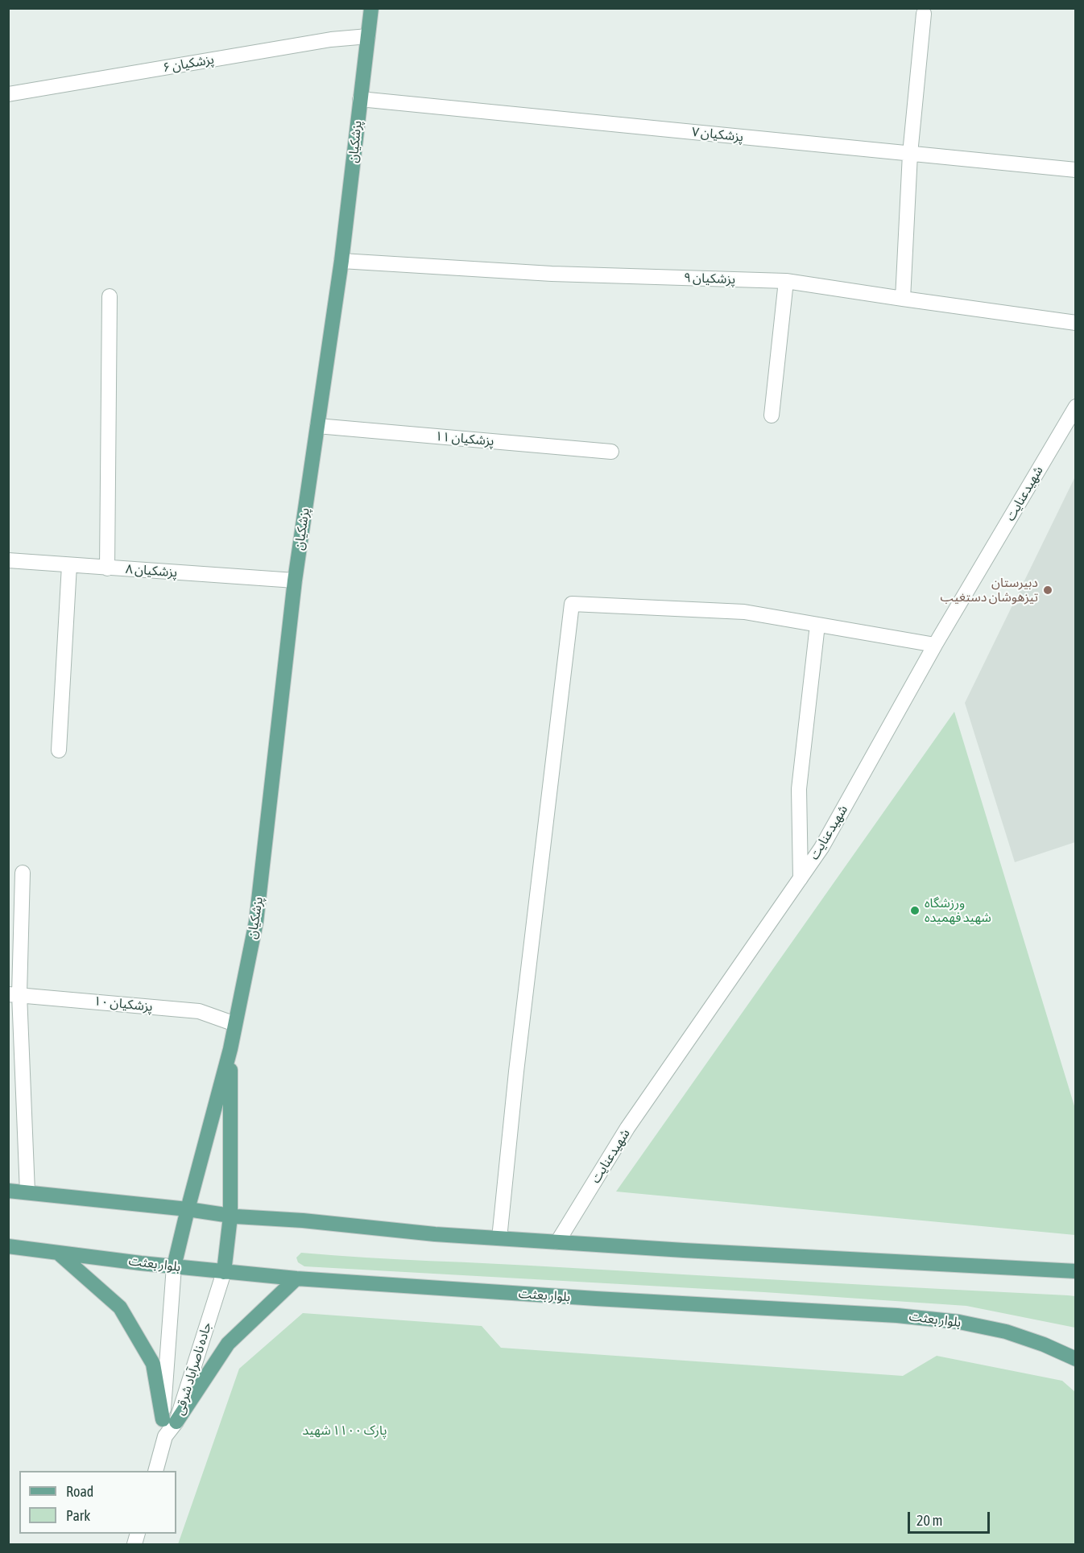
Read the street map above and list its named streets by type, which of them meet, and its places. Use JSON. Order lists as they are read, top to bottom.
{
  "streets": {
    "main road": ["پزشکیان", "بلوار بعثت"],
    "street": [
      "پزشکیان ۶",
      "پزشکیان ۷",
      "پزشکیان ۹",
      "پزشکیان ۱۱",
      "شهیدعنایت",
      "پزشکیان ۸",
      "پزشکیان ۱۰",
      "جاده ناصرآباد شرقی"
    ]
  },
  "crossings": [
    ["پزشکیان ۶", "پزشکیان"],
    ["پزشکیان ۷", "پزشکیان"],
    ["پزشکیان", "پزشکیان ۹"],
    ["پزشکیان", "پزشکیان ۱۱"],
    ["پزشکیان", "پزشکیان ۸"],
    ["پزشکیان", "پزشکیان ۱۰"],
    ["پزشکیان", "بلوار بعثت"],
    ["پزشکیان", "جاده ناصرآباد شرقی"],
    ["بلوار بعثت", "جاده ناصرآباد شرقی"]
  ],
  "parks": ["پارک ۱۱۰۰ شهید"],
  "places": ["دبیرستان تیزهوشان دستغيب", "ورزشگاه شهید فهمیده"],
  "legend": ["Road", "Park"],
  "scale_bar": "20 m"
}
